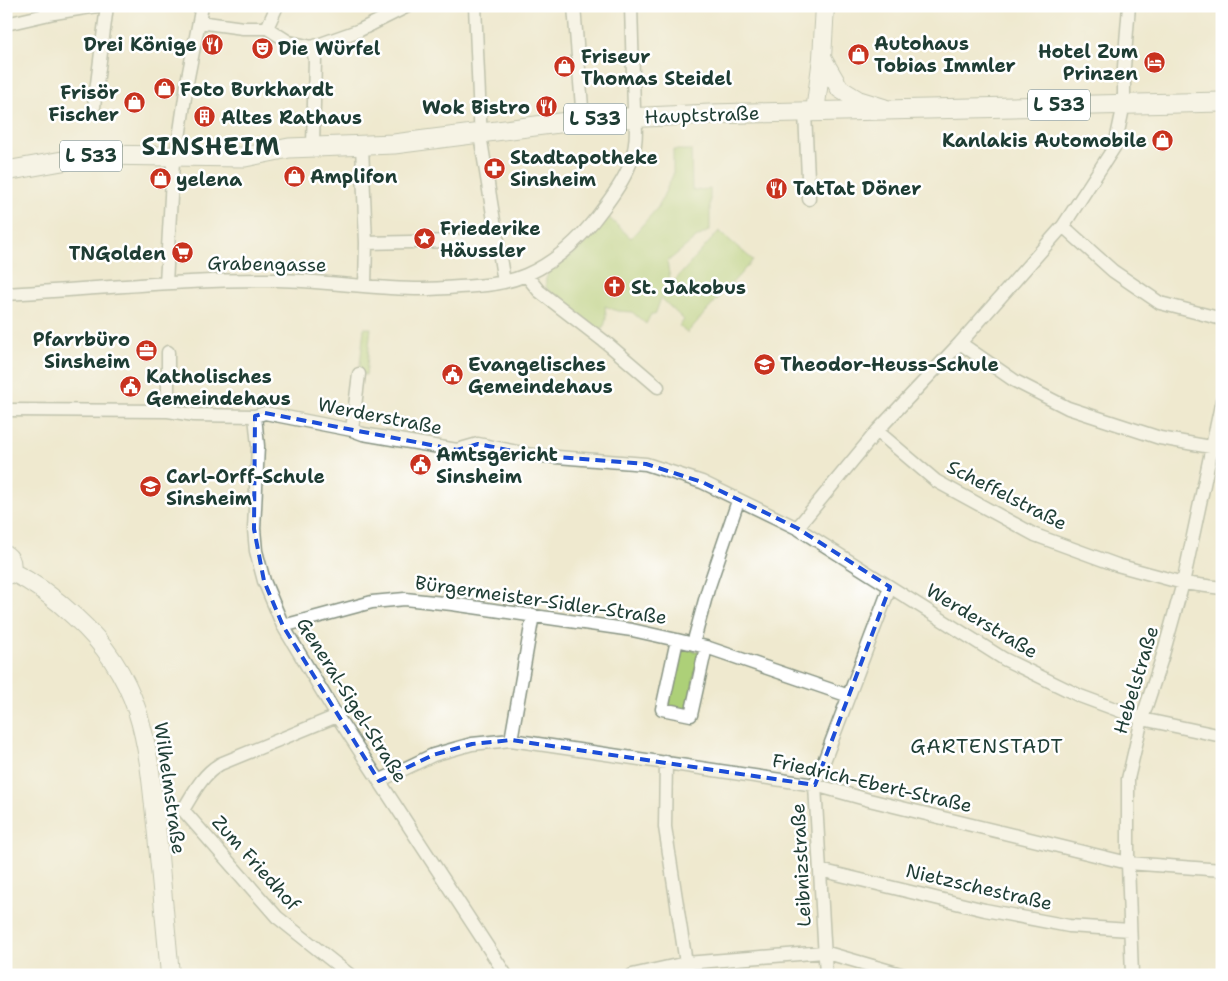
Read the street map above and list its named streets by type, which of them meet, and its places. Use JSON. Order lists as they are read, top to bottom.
{
  "streets": {
    "main road": ["L 533", "Hauptstraße", "Wilhelmstraße"],
    "street": [
      "Grabengasse",
      "Werderstraße",
      "Scheffelstraße",
      "Bürgermeister-Sidler-Straße",
      "Hebelstraße",
      "General-Sigel-Straße",
      "Friedrich-Ebert-Straße",
      "Zum Friedhof",
      "Leibnizstraße",
      "Nietzschestraße"
    ]
  },
  "crossings": [
    ["Hauptstraße", "Grabengasse"],
    ["Werderstraße", "Hebelstraße"],
    ["Werderstraße", "General-Sigel-Straße"],
    ["Werderstraße", "Leibnizstraße"],
    ["Scheffelstraße", "Hebelstraße"],
    ["Bürgermeister-Sidler-Straße", "General-Sigel-Straße"],
    ["Bürgermeister-Sidler-Straße", "Leibnizstraße"],
    ["Hebelstraße", "Friedrich-Ebert-Straße"],
    ["Hebelstraße", "Nietzschestraße"],
    ["General-Sigel-Straße", "Friedrich-Ebert-Straße"],
    ["Friedrich-Ebert-Straße", "Leibnizstraße"],
    ["Leibnizstraße", "Nietzschestraße"]
  ],
  "districts": ["SINSHEIM", "GARTENSTADT"],
  "places": {
    "restaurant": ["Drei Könige", "Wok Bistro", "TatTat Döner"],
    "theatre": ["Die Würfel"],
    "shop": [
      "Autohaus Tobias Immler",
      "Friseur Thomas Steidel",
      "Foto Burkhardt",
      "Frisör Fischer",
      "Kanlakis Automobile",
      "Amplifon",
      "yelena"
    ],
    "hotel": ["Hotel Zum Prinzen"],
    "building": ["Altes Rathaus"],
    "pharmacy": ["Stadtapotheke Sinsheim"],
    "place": ["Friederike Häussler"],
    "supermarket": ["TNGolden"],
    "church": ["St. Jakobus"],
    "office": ["Pfarrbüro Sinsheim"],
    "school or university": ["Theodor-Heuss-Schule", "Carl-Orff-Schule Sinsheim"],
    "public building": ["Evangelisches Gemeindehaus", "Katholisches Gemeindehaus", "Amtsgericht Sinsheim"]
  }
}
